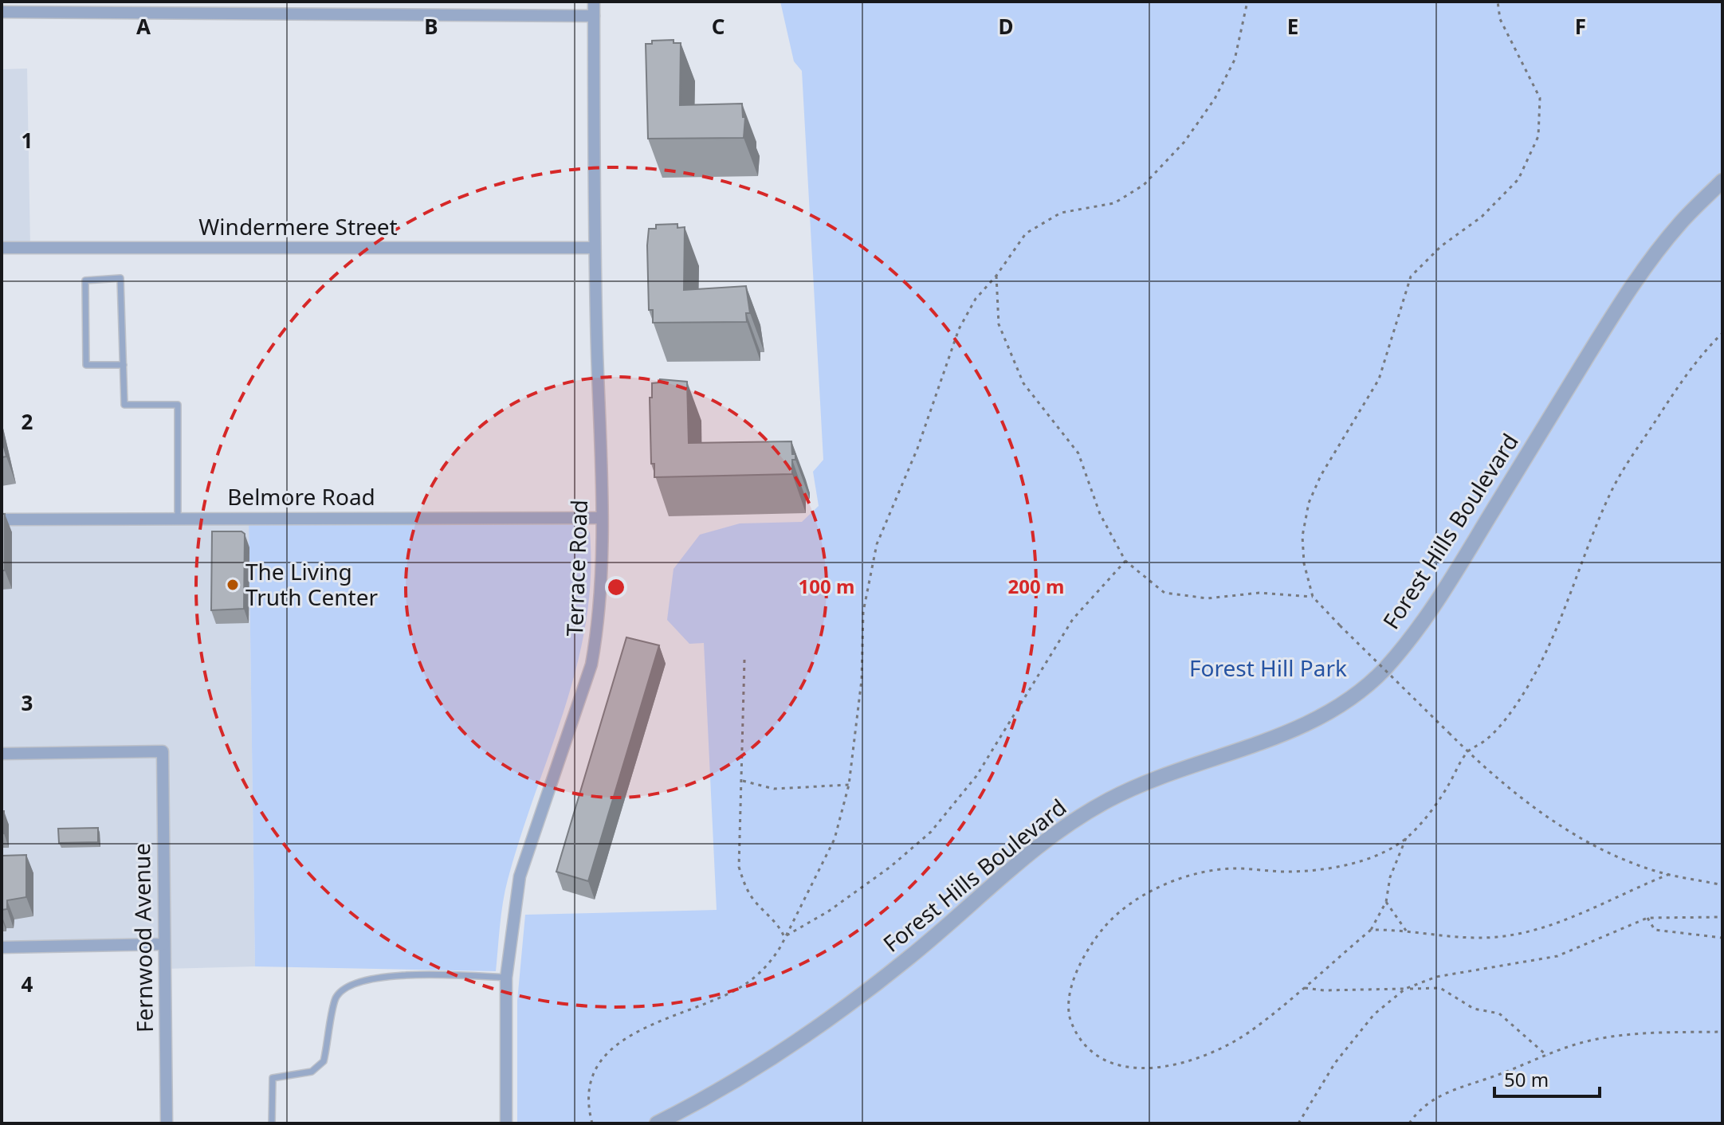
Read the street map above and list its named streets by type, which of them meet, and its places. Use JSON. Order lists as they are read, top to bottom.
{
  "streets": {
    "street": [
      "Windermere Street",
      "Belmore Road",
      "Forest Hills Boulevard",
      "Terrace Road",
      "Fernwood Avenue"
    ]
  },
  "crossings": [
    ["Windermere Street", "Terrace Road"],
    ["Belmore Road", "Terrace Road"]
  ],
  "parks": ["Forest Hill Park"],
  "places": ["The Living Truth Center"],
  "scale_bar": "50 m",
  "grid": {
    "columns": [
      "A",
      "B",
      "C",
      "D",
      "E",
      "F"
    ],
    "rows": [
      "1",
      "2",
      "3",
      "4"
    ]
  },
  "rings": ["100 m", "200 m"]
}
